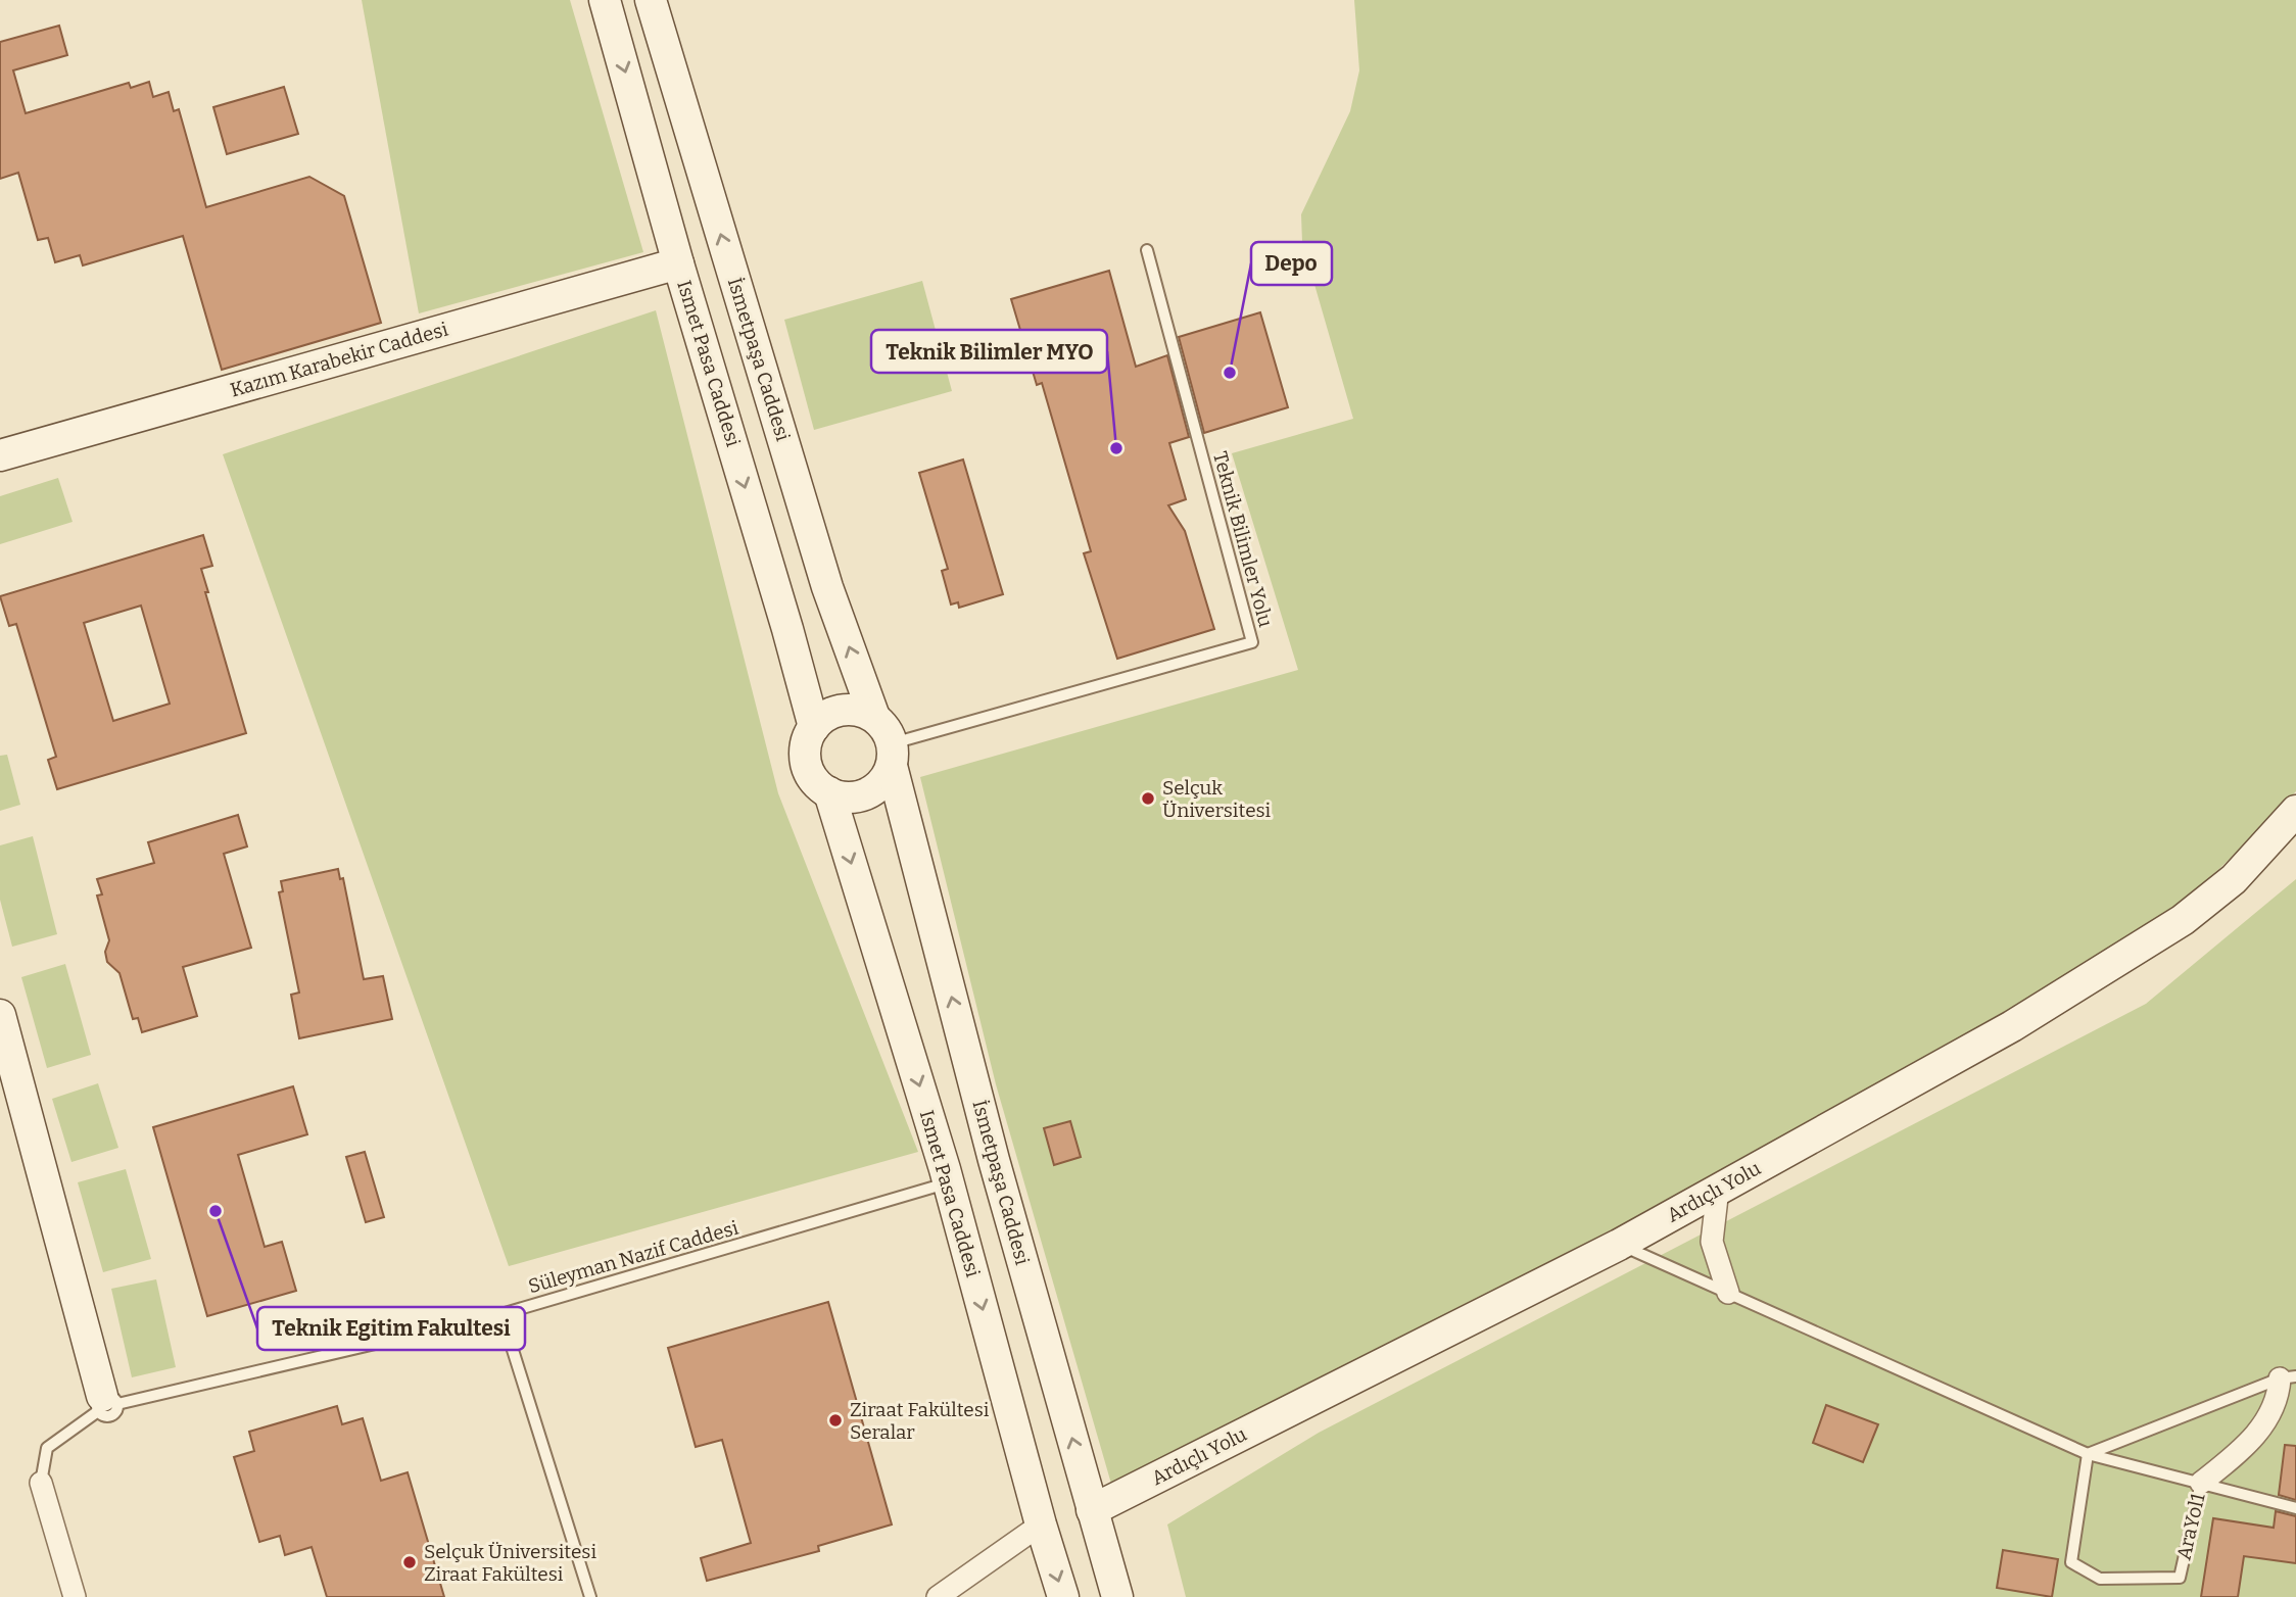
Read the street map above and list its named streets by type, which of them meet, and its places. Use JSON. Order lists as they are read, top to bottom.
{
  "streets": {
    "main road": [
      "Kazım Karabekir Caddesi",
      "İsmetpaşa Caddesi",
      "Ismet Pasa Caddesi",
      "Ardıçlı Yolu"
    ],
    "street": ["AraYol1"],
    "lane": ["Teknik Bilimler Yolu", "Süleyman Nazif Caddesi"]
  },
  "crossings": [
    ["Kazım Karabekir Caddesi", "Ismet Pasa Caddesi"],
    ["İsmetpaşa Caddesi", "Ismet Pasa Caddesi"],
    ["İsmetpaşa Caddesi", "Teknik Bilimler Yolu"],
    ["İsmetpaşa Caddesi", "Ardıçlı Yolu"],
    ["Ismet Pasa Caddesi", "Teknik Bilimler Yolu"],
    ["Ismet Pasa Caddesi", "Süleyman Nazif Caddesi"]
  ],
  "one_way": ["İsmetpaşa Caddesi", "Ismet Pasa Caddesi"],
  "places": [
    "Depo",
    "Teknik Bilimler MYO",
    "Selçuk Üniversitesi",
    "Teknik Egitim Fakultesi",
    "Ziraat Fakültesi Seralar",
    "Selçuk Üniversitesi Ziraat Fakültesi"
  ]
}
